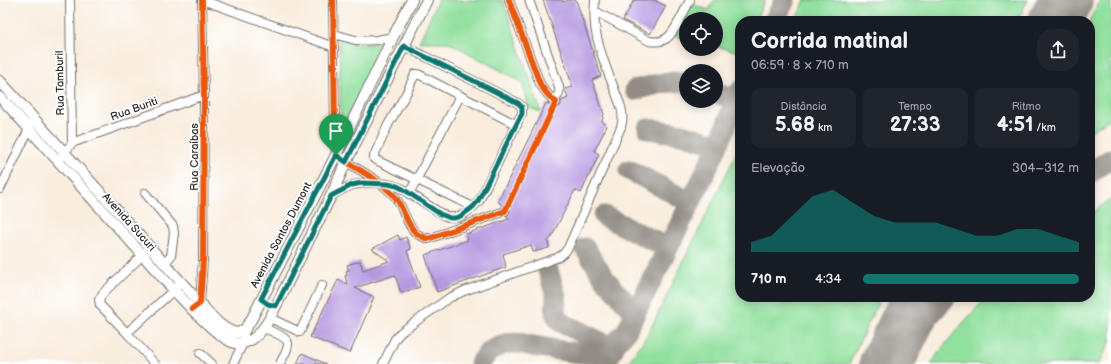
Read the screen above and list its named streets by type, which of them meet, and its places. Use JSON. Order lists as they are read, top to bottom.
{
  "streets": {
    "main road": ["Avenida Sucuri", "Avenida Santos Dumont"],
    "street": ["Rua Tamburil", "Rua Buriti", "Rua Caraíbas"]
  },
  "crossings": [
    ["Rua Tamburil", "Rua Buriti"],
    ["Rua Buriti", "Rua Caraíbas"],
    ["Rua Caraíbas", "Avenida Sucuri"],
    ["Avenida Sucuri", "Avenida Santos Dumont"]
  ],
  "page": {
    "heading": ["Corrida matinal", "06:59 · 8 × 710 m"],
    "stats": [
      ["Distância", "5.68 km"],
      ["Tempo", "27:33"],
      ["Ritmo", "4:51 /km"]
    ],
    "chart": ["Elevação", "304–312 m"],
    "list": [
      {
        "name": "710 m",
        "note": "4:34"
      }
    ]
  }
}
